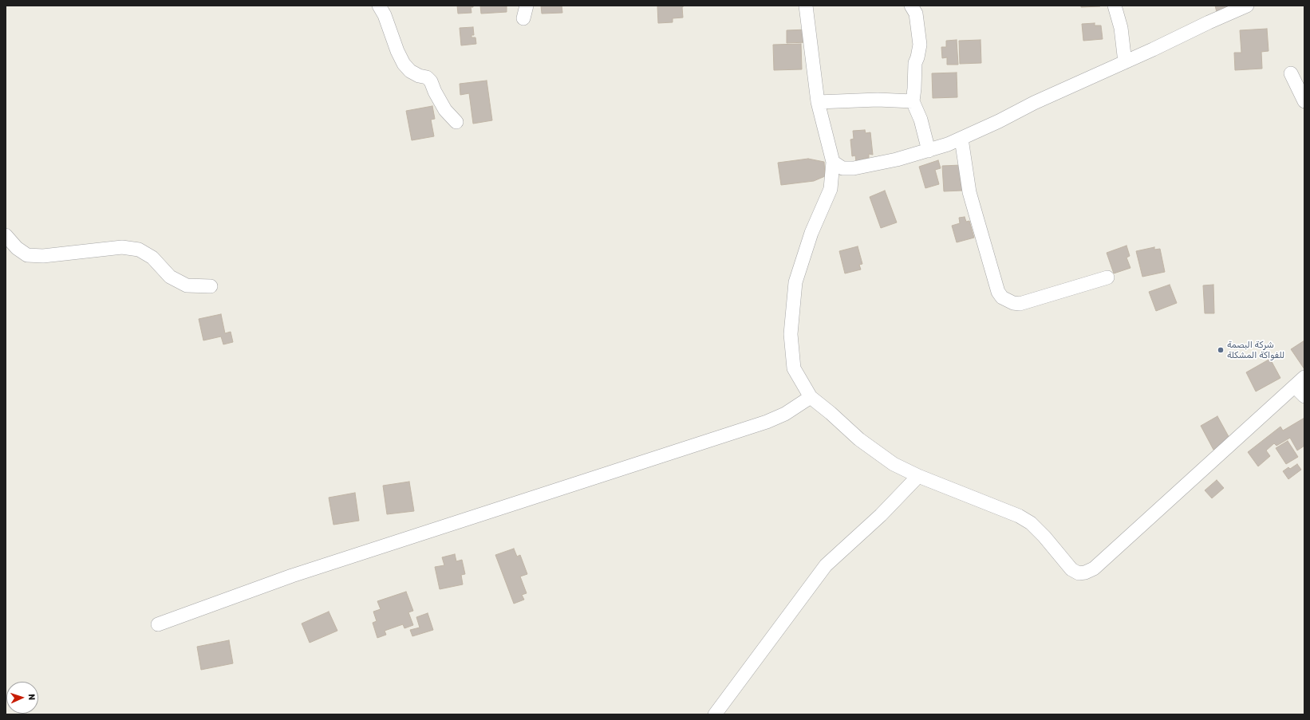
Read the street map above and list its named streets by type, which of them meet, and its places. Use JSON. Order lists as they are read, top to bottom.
{
  "places": ["شركة البصمة للفواكة المشكلة"],
  "north": "right"
}
